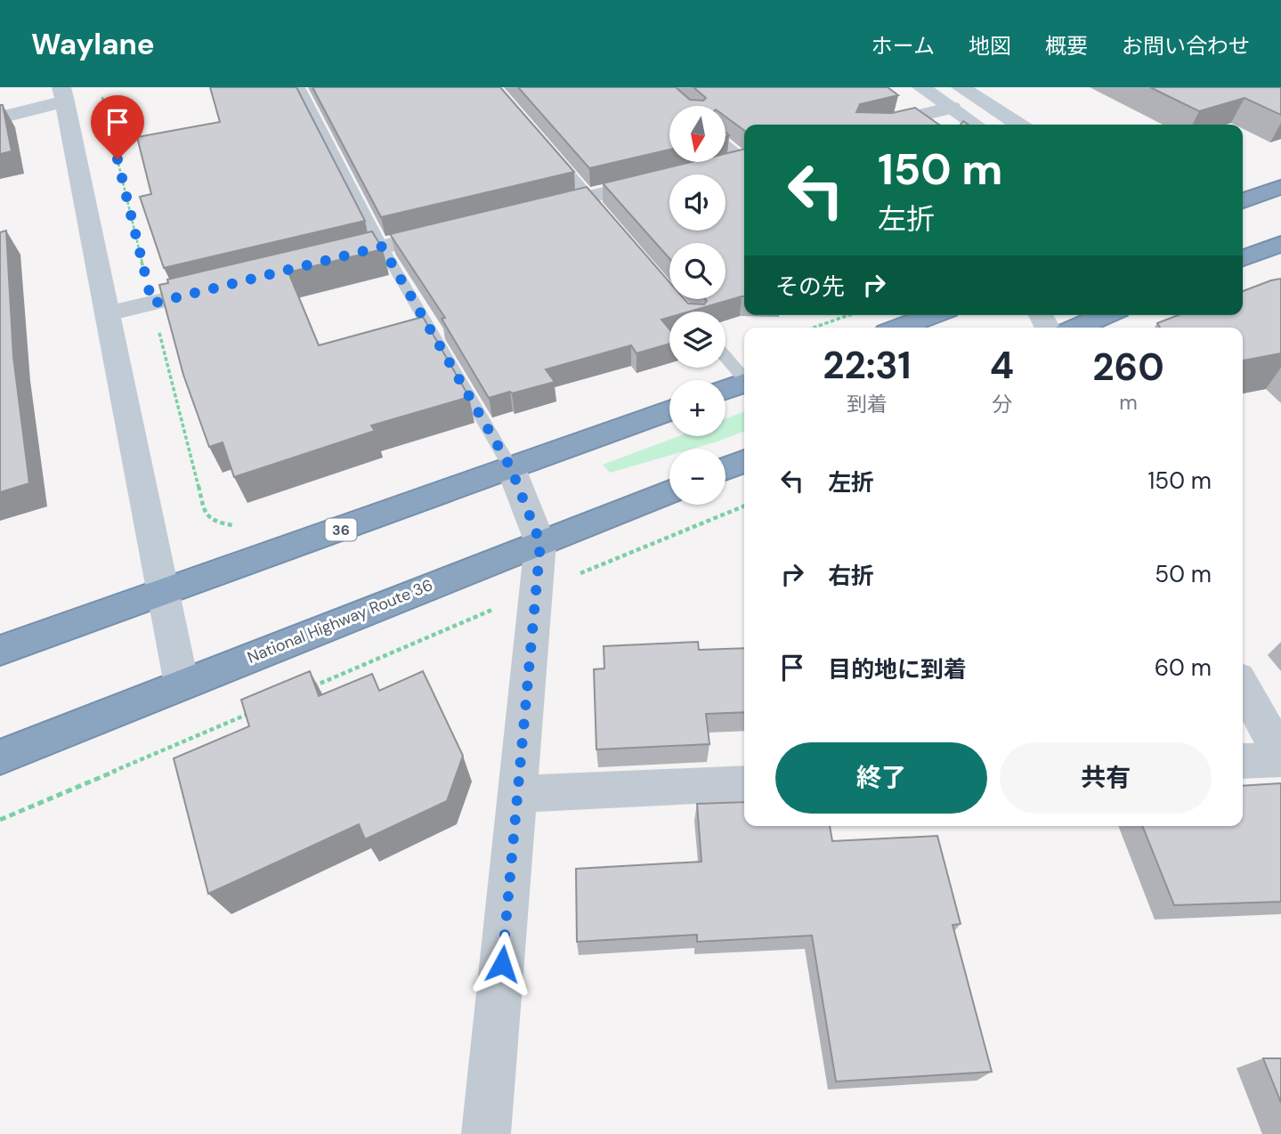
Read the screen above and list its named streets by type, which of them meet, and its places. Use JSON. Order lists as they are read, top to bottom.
{
  "streets": {
    "highway": ["36", "National Highway Route 36"]
  },
  "north": "bottom",
  "page": {
    "header": "Waylane",
    "nav": [
      "ホーム",
      "地図",
      "概要",
      "お問い合わせ"
    ],
    "map_buttons": ["+", "−"],
    "turn": ["150 m", "左折"],
    "then": "その先",
    "eta": [
      "22:31",
      "到着",
      "4",
      "分",
      "260",
      "m"
    ],
    "list": [
      {
        "name": "左折",
        "value": "150 m"
      },
      {
        "name": "右折",
        "value": "50 m"
      },
      {
        "name": "目的地に到着",
        "value": "60 m"
      }
    ],
    "buttons": ["終了", "共有"]
  }
}
